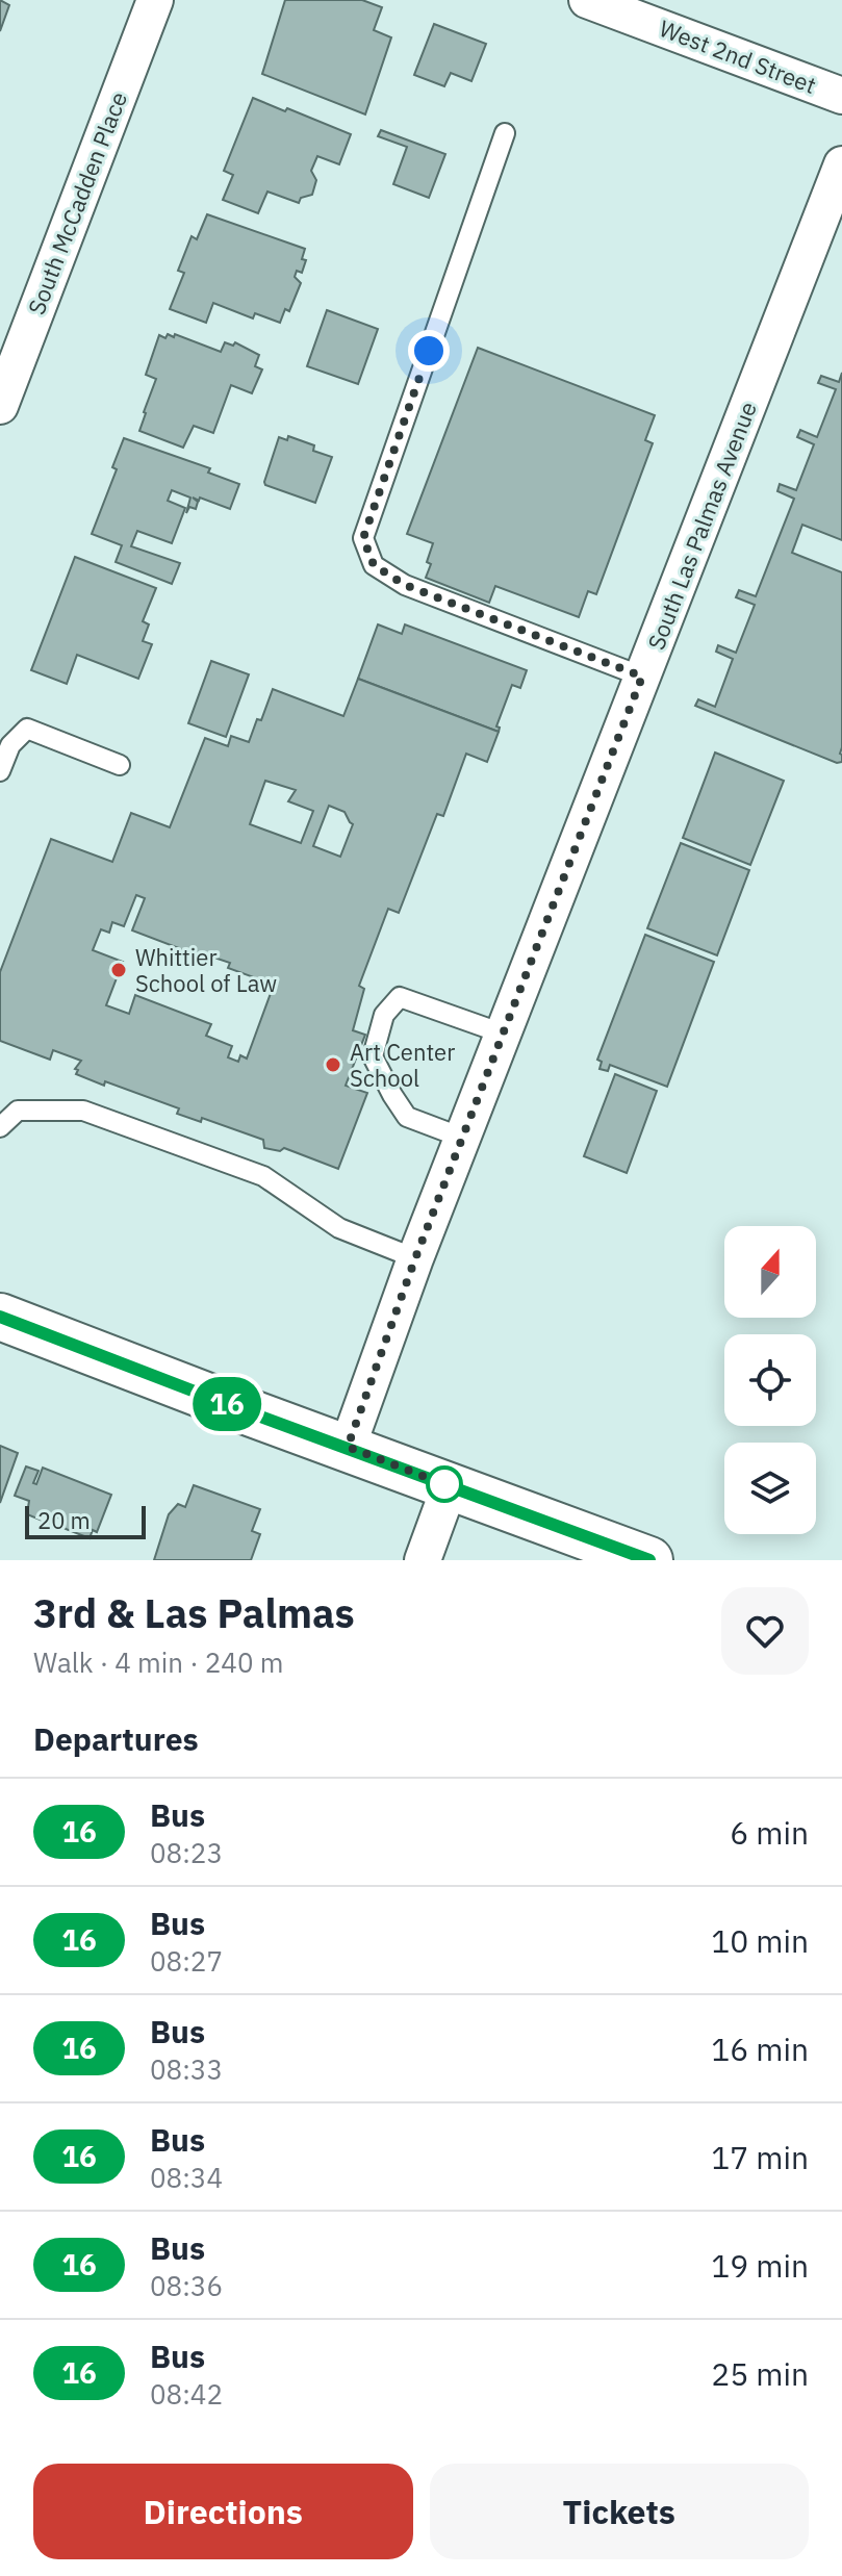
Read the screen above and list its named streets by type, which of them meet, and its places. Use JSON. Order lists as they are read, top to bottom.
{
  "streets": {
    "street": ["West 2nd Street", "South McCadden Place", "South Las Palmas Avenue"]
  },
  "places": ["Whittier School of Law", "Art Center School"],
  "lines": ["bus line 16"],
  "scale_bar": "20 m",
  "north": "top",
  "page": {
    "on_map": "16",
    "scale": "20 m",
    "heading": [
      ["3rd & Las Palmas", "Walk · 4 min · 240 m"],
      "Departures"
    ],
    "list": [
      {
        "mark": "16",
        "name": "Bus",
        "note": "08:23",
        "value": "6 min"
      },
      {
        "mark": "16",
        "name": "Bus",
        "note": "08:27",
        "value": "10 min"
      },
      {
        "mark": "16",
        "name": "Bus",
        "note": "08:33",
        "value": "16 min"
      },
      {
        "mark": "16",
        "name": "Bus",
        "note": "08:34",
        "value": "17 min"
      },
      {
        "mark": "16",
        "name": "Bus",
        "note": "08:36",
        "value": "19 min"
      },
      {
        "mark": "16",
        "name": "Bus",
        "note": "08:42",
        "value": "25 min"
      }
    ],
    "buttons": ["Directions", "Tickets"]
  }
}
